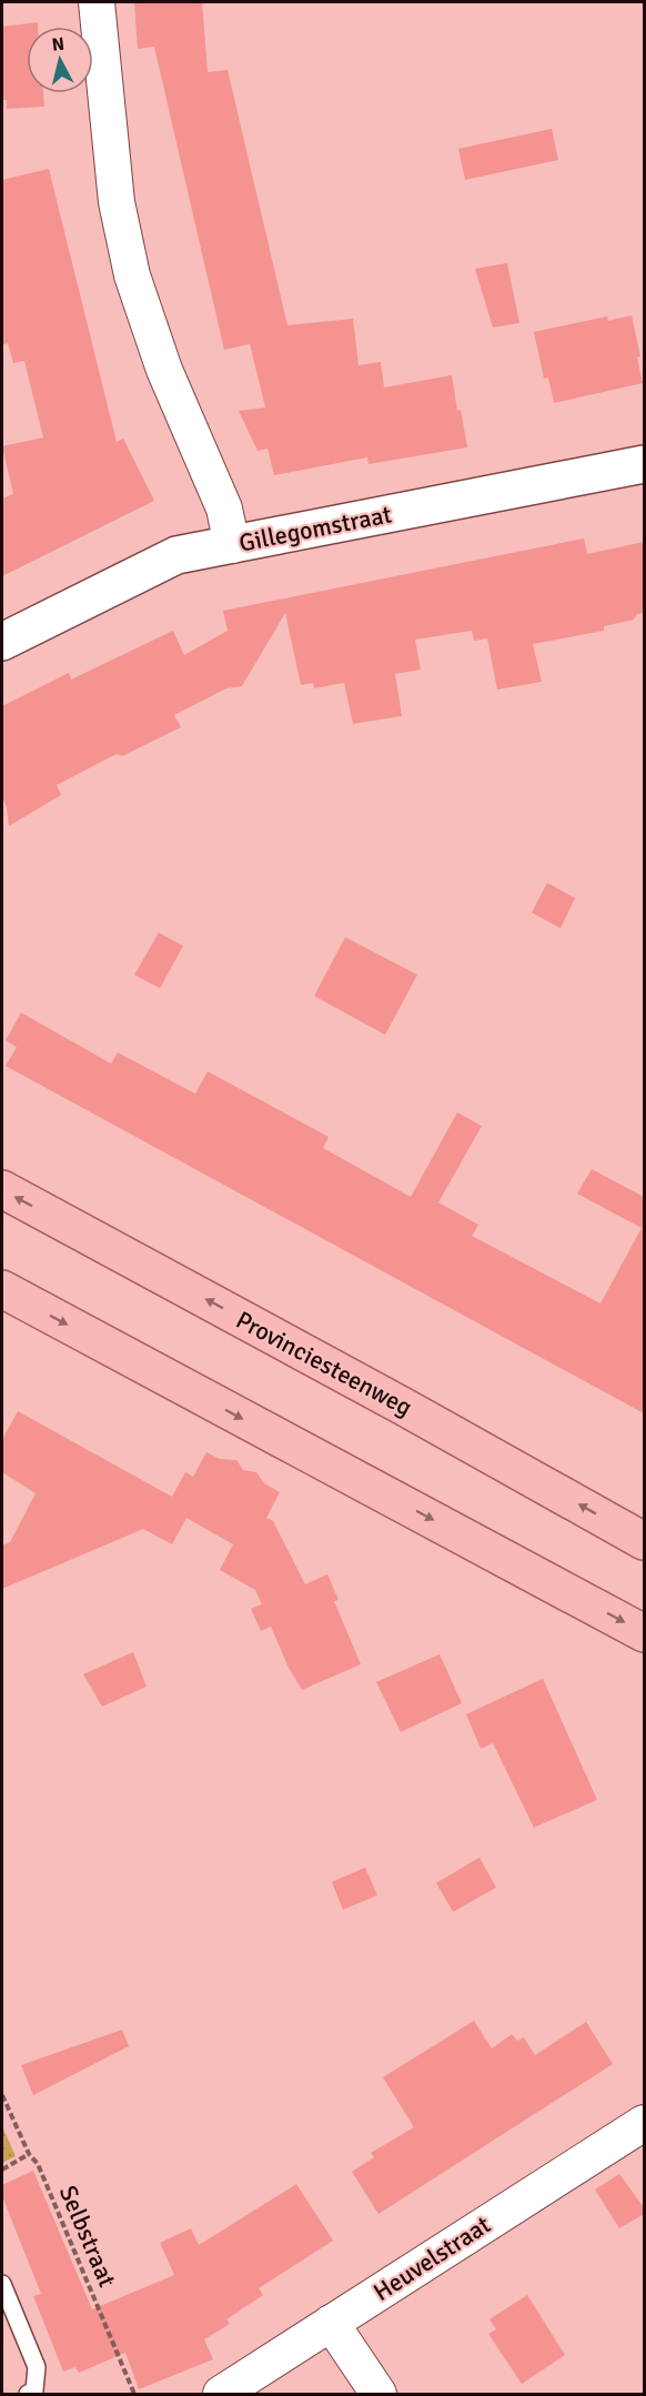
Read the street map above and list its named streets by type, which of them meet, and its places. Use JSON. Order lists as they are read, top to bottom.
{
  "streets": {
    "main road": ["Provinciesteenweg"],
    "street": ["Gillegomstraat", "Heuvelstraat"],
    "path": ["Selbstraat"]
  },
  "north": "top"
}
